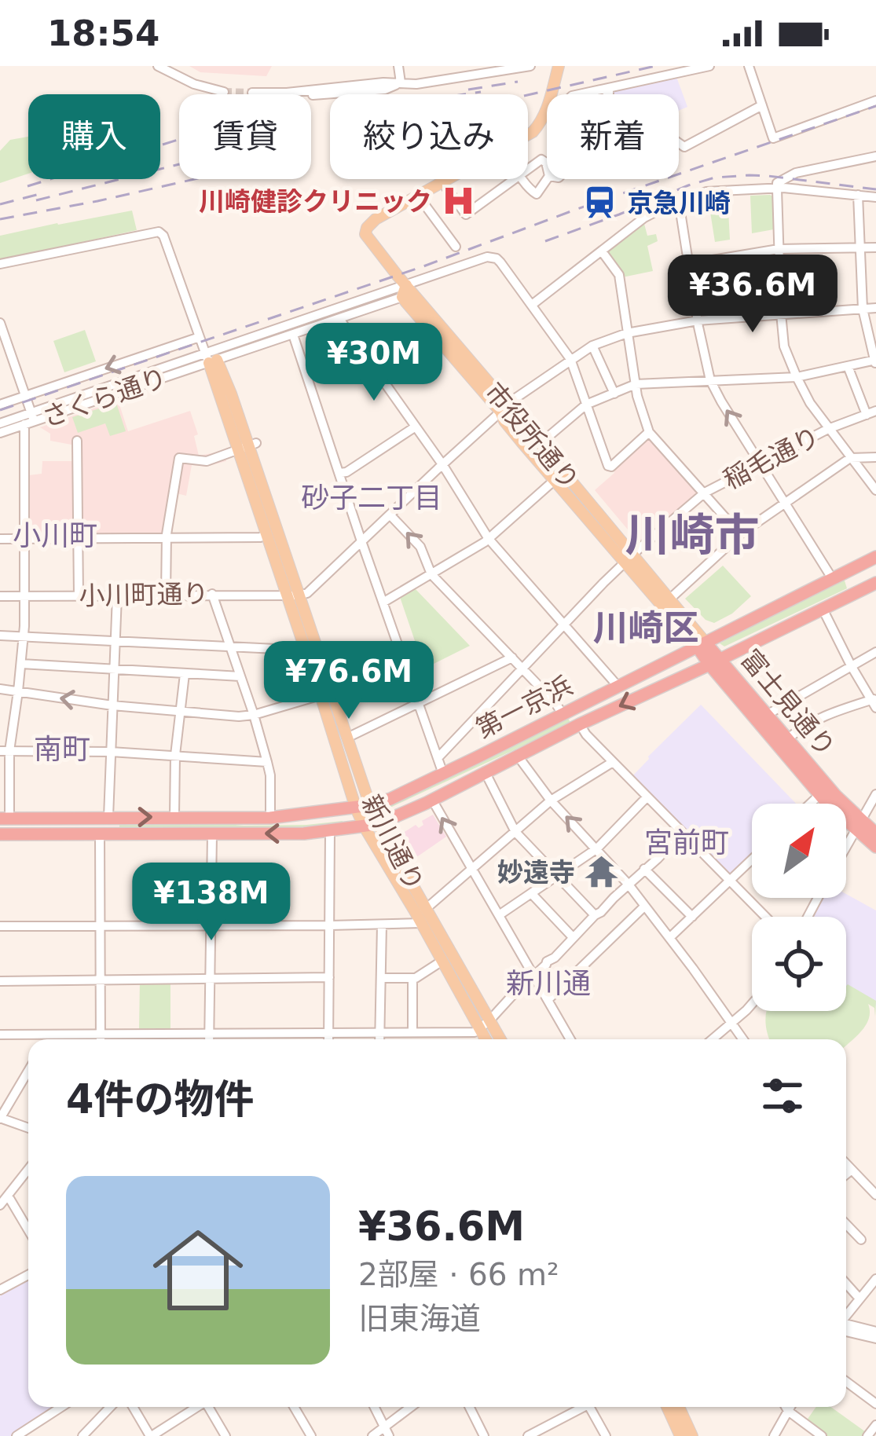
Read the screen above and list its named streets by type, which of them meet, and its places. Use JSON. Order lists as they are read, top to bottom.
{
  "streets": {
    "highway": ["富士見通り", "第一京浜"],
    "main road": ["市役所通り", "新川通り"],
    "street": ["さくら通り", "稲毛通り", "小川町通り"]
  },
  "crossings": [
    ["さくら通り", "新川通り"],
    ["市役所通り", "稲毛通り"],
    ["市役所通り", "富士見通り"],
    ["市役所通り", "第一京浜"],
    ["小川町通り", "新川通り"],
    ["富士見通り", "第一京浜"],
    ["第一京浜", "新川通り"]
  ],
  "districts": [
    "砂子二丁目",
    "小川町",
    "川崎市",
    "川崎区",
    "南町",
    "宮前町",
    "新川通"
  ],
  "places": {
    "hospital": ["川崎健診クリニック"],
    "station": ["京急川崎"],
    "temple": ["妙遠寺"]
  },
  "north": "top right",
  "page": {
    "status": "18:54",
    "chip": [
      "購入",
      "賃貸",
      "絞り込み",
      "新着"
    ],
    "price": [
      "¥36.6M",
      "¥30M",
      "¥76.6M",
      "¥138M"
    ],
    "heading": "4件の物件",
    "list": [
      {
        "name": "¥36.6M",
        "note": "2部屋 · 66 m² · 旧東海道"
      }
    ]
  }
}
